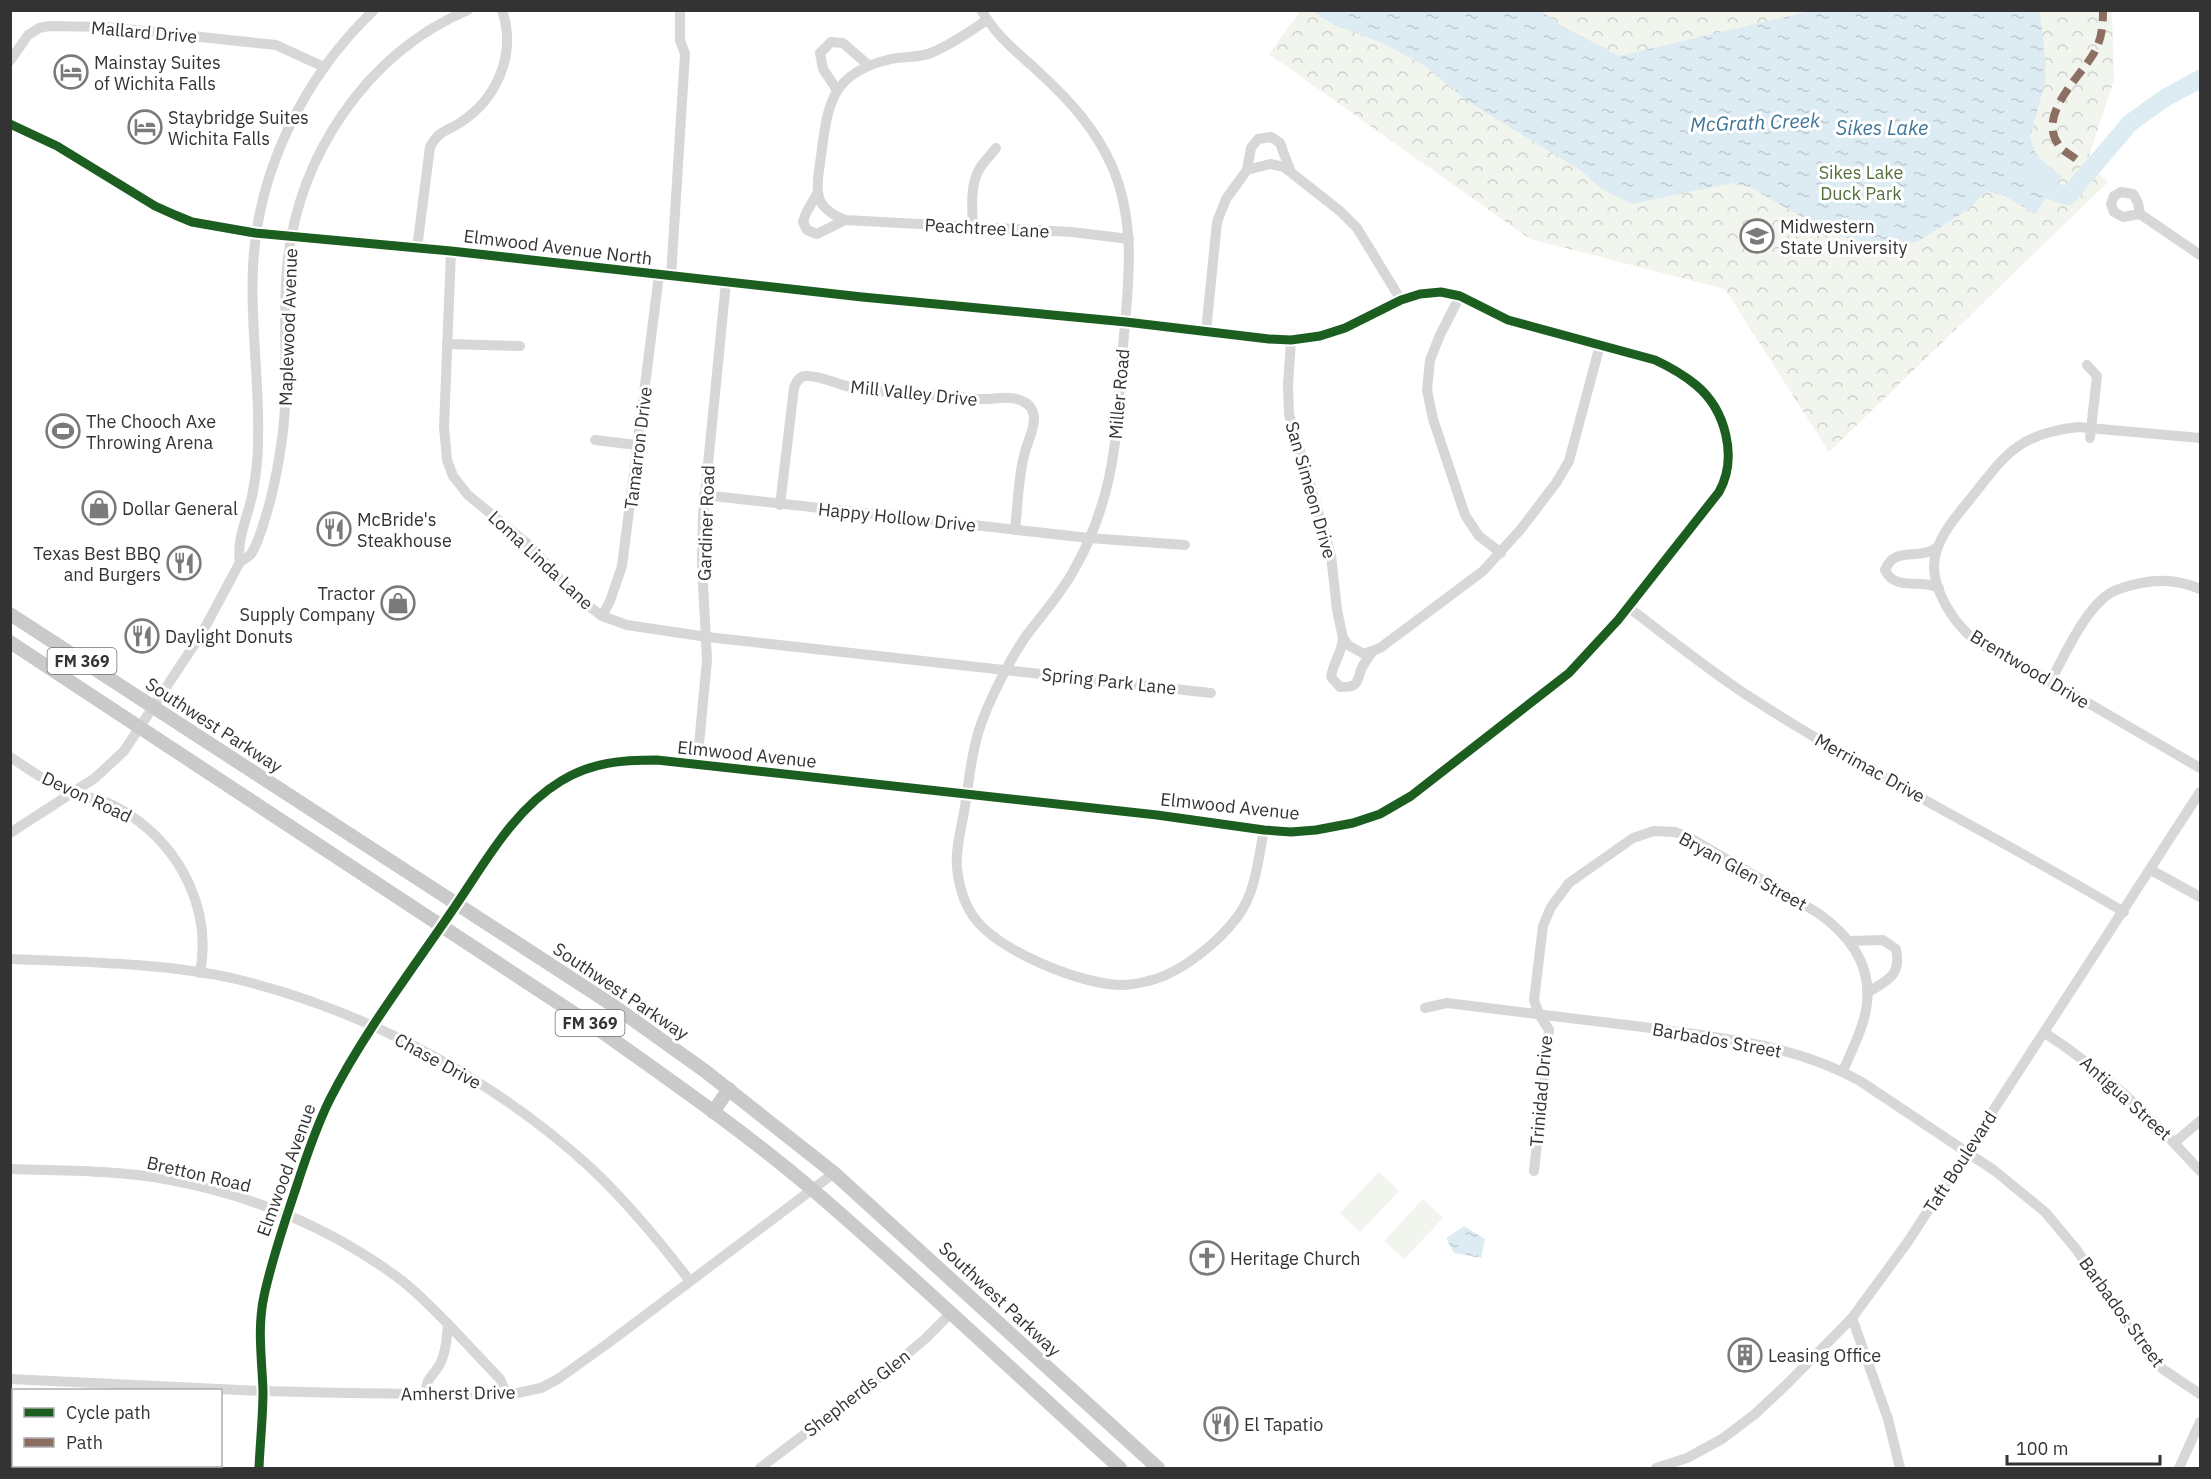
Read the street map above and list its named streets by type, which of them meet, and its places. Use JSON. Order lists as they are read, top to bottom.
{
  "streets": {
    "main road": ["FM 369", "Southwest Parkway"],
    "street": [
      "Mallard Drive",
      "Peachtree Lane",
      "Elmwood Avenue North",
      "Maplewood Avenue",
      "Mill Valley Drive",
      "Miller Road",
      "Tamarron Drive",
      "San Simeon Drive",
      "Happy Hollow Drive",
      "Gardiner Road",
      "Loma Linda Lane",
      "Brentwood Drive",
      "Spring Park Lane",
      "Elmwood Avenue",
      "Merrimac Drive",
      "Devon Road",
      "Bryan Glen Street",
      "Barbados Street",
      "Chase Drive",
      "Trinidad Drive",
      "Antigua Street",
      "Taft Boulevard",
      "Bretton Road",
      "Amherst Drive",
      "Shepherds Glen"
    ]
  },
  "crossings": [
    ["Mallard Drive", "Maplewood Avenue"],
    ["Peachtree Lane", "Miller Road"],
    ["Elmwood Avenue North", "Maplewood Avenue"],
    ["Elmwood Avenue North", "Miller Road"],
    ["Elmwood Avenue North", "Tamarron Drive"],
    ["Elmwood Avenue North", "San Simeon Drive"],
    ["Elmwood Avenue North", "Gardiner Road"],
    ["Elmwood Avenue North", "Loma Linda Lane"],
    ["Elmwood Avenue North", "Elmwood Avenue"],
    ["Maplewood Avenue", "FM 369"],
    ["Maplewood Avenue", "Southwest Parkway"],
    ["Maplewood Avenue", "Devon Road"],
    ["Mill Valley Drive", "Happy Hollow Drive"],
    ["Miller Road", "Happy Hollow Drive"],
    ["Miller Road", "Loma Linda Lane"],
    ["Miller Road", "Spring Park Lane"],
    ["Miller Road", "Elmwood Avenue"],
    ["Tamarron Drive", "Loma Linda Lane"],
    ["Happy Hollow Drive", "Gardiner Road"],
    ["Gardiner Road", "Loma Linda Lane"],
    ["Gardiner Road", "Elmwood Avenue"],
    ["Loma Linda Lane", "Spring Park Lane"],
    ["FM 369", "Elmwood Avenue"],
    ["FM 369", "Amherst Drive"],
    ["FM 369", "Shepherds Glen"],
    ["Southwest Parkway", "Elmwood Avenue"],
    ["Southwest Parkway", "Amherst Drive"],
    ["Elmwood Avenue", "Merrimac Drive"],
    ["Elmwood Avenue", "Chase Drive"],
    ["Elmwood Avenue", "Bretton Road"],
    ["Elmwood Avenue", "Amherst Drive"],
    ["Merrimac Drive", "Taft Boulevard"],
    ["Devon Road", "Chase Drive"],
    ["Bryan Glen Street", "Barbados Street"],
    ["Bryan Glen Street", "Trinidad Drive"],
    ["Barbados Street", "Trinidad Drive"],
    ["Barbados Street", "Taft Boulevard"],
    ["Chase Drive", "Amherst Drive"],
    ["Antigua Street", "Taft Boulevard"],
    ["Bretton Road", "Amherst Drive"]
  ],
  "water": ["McGrath Creek", "Sikes Lake"],
  "parks": ["Sikes Lake Duck Park"],
  "places": {
    "hotel": ["Mainstay Suites of Wichita Falls", "Staybridge Suites Wichita Falls"],
    "school or university": ["Midwestern State University"],
    "sports": ["The Chooch Axe Throwing Arena"],
    "shop": ["Dollar General", "Tractor Supply Company"],
    "restaurant": [
      "McBride's Steakhouse",
      "Texas Best BBQ and Burgers",
      "Daylight Donuts",
      "El Tapatio"
    ],
    "church": ["Heritage Church"],
    "building": ["Leasing Office"]
  },
  "legend": ["Cycle path", "Path"],
  "scale_bar": "100 m"
}
